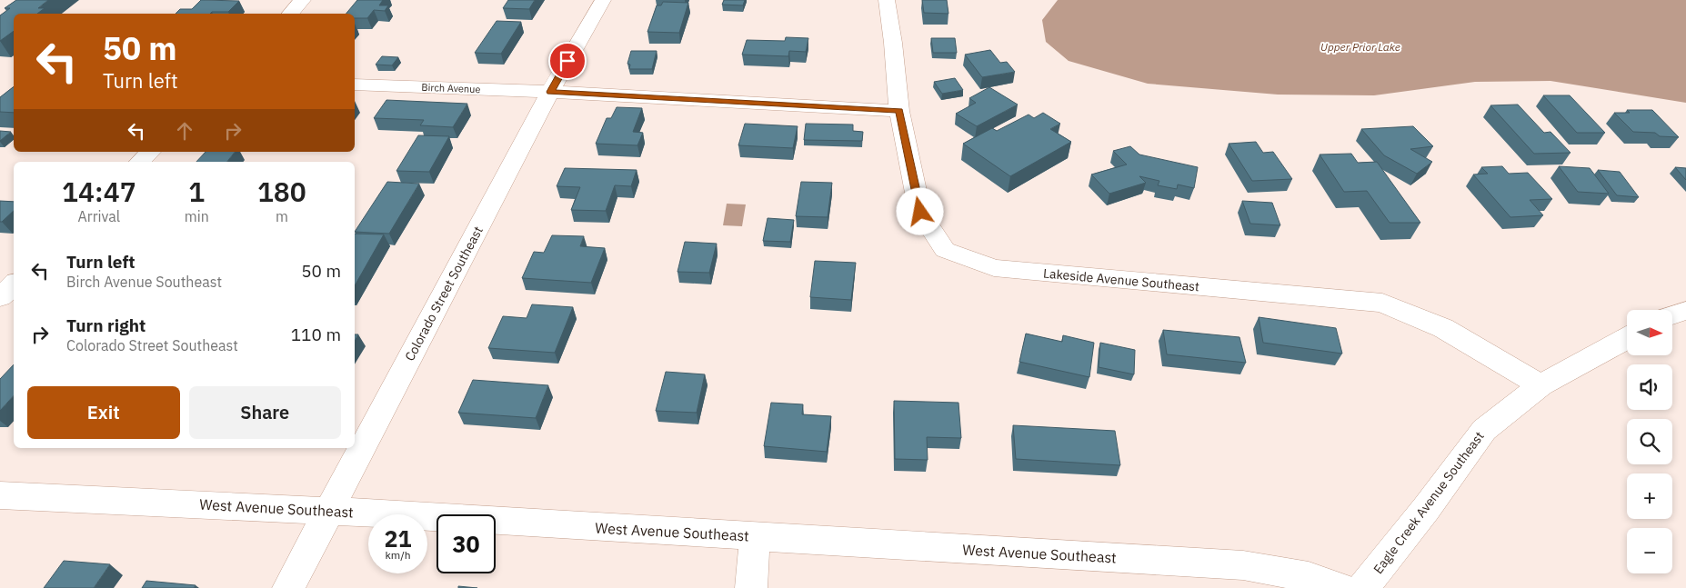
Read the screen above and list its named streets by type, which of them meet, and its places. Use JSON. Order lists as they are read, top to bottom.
{
  "streets": {
    "street": [
      "Birch Avenue",
      "Lakeside Avenue Southeast",
      "Colorado Street Southeast",
      "Eagle Creek Avenue Southeast",
      "West Avenue Southeast"
    ]
  },
  "crossings": [
    ["Birch Avenue", "Lakeside Avenue Southeast"],
    ["Birch Avenue", "Colorado Street Southeast"],
    ["Lakeside Avenue Southeast", "Eagle Creek Avenue Southeast"],
    ["Colorado Street Southeast", "West Avenue Southeast"]
  ],
  "water": ["Upper Prior Lake"],
  "north": "right",
  "page": {
    "turn": ["50 m", "Turn left"],
    "eta": [
      "14:47",
      "Arrival",
      "1",
      "min",
      "180",
      "m"
    ],
    "list": [
      {
        "name": "Turn left",
        "note": "Birch Avenue Southeast",
        "value": "50 m"
      },
      {
        "name": "Turn right",
        "note": "Colorado Street Southeast",
        "value": "110 m"
      }
    ],
    "map_buttons": ["+", "−"],
    "buttons": ["Exit", "Share"],
    "speed": "21 km/h",
    "limit": "30"
  }
}
